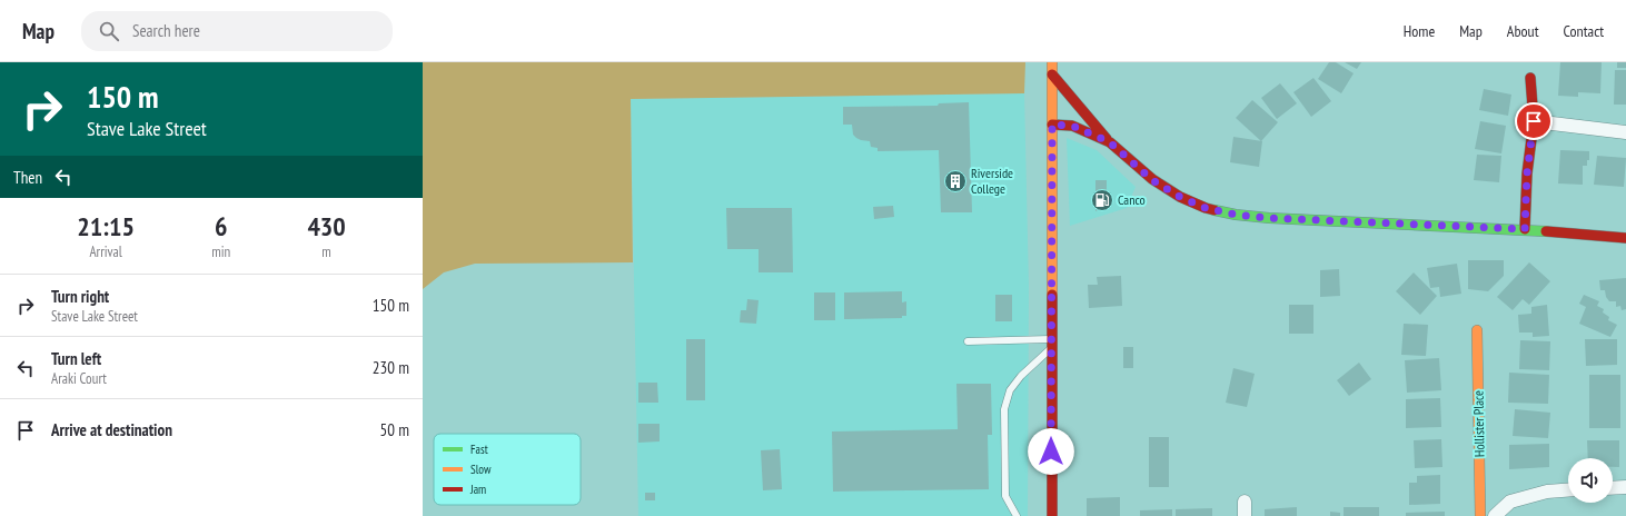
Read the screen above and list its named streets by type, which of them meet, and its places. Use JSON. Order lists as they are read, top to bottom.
{
  "streets": {
    "main road": ["Hollister Place"]
  },
  "places": {
    "building": ["Riverside College"],
    "fuel station": ["Canco"]
  },
  "legend": ["Fast", "Slow", "Jam"],
  "page": {
    "header": "Map",
    "search": "Search here",
    "nav": [
      "Home",
      "Map",
      "About",
      "Contact"
    ],
    "turn": ["150 m", "Stave Lake Street"],
    "then": "Then",
    "eta": [
      "21:15",
      "Arrival",
      "6",
      "min",
      "430",
      "m"
    ],
    "list": [
      {
        "name": "Turn right",
        "note": "Stave Lake Street",
        "value": "150 m"
      },
      {
        "name": "Turn left",
        "note": "Araki Court",
        "value": "230 m"
      },
      {
        "name": "Arrive at destination",
        "value": "50 m"
      }
    ]
  }
}
